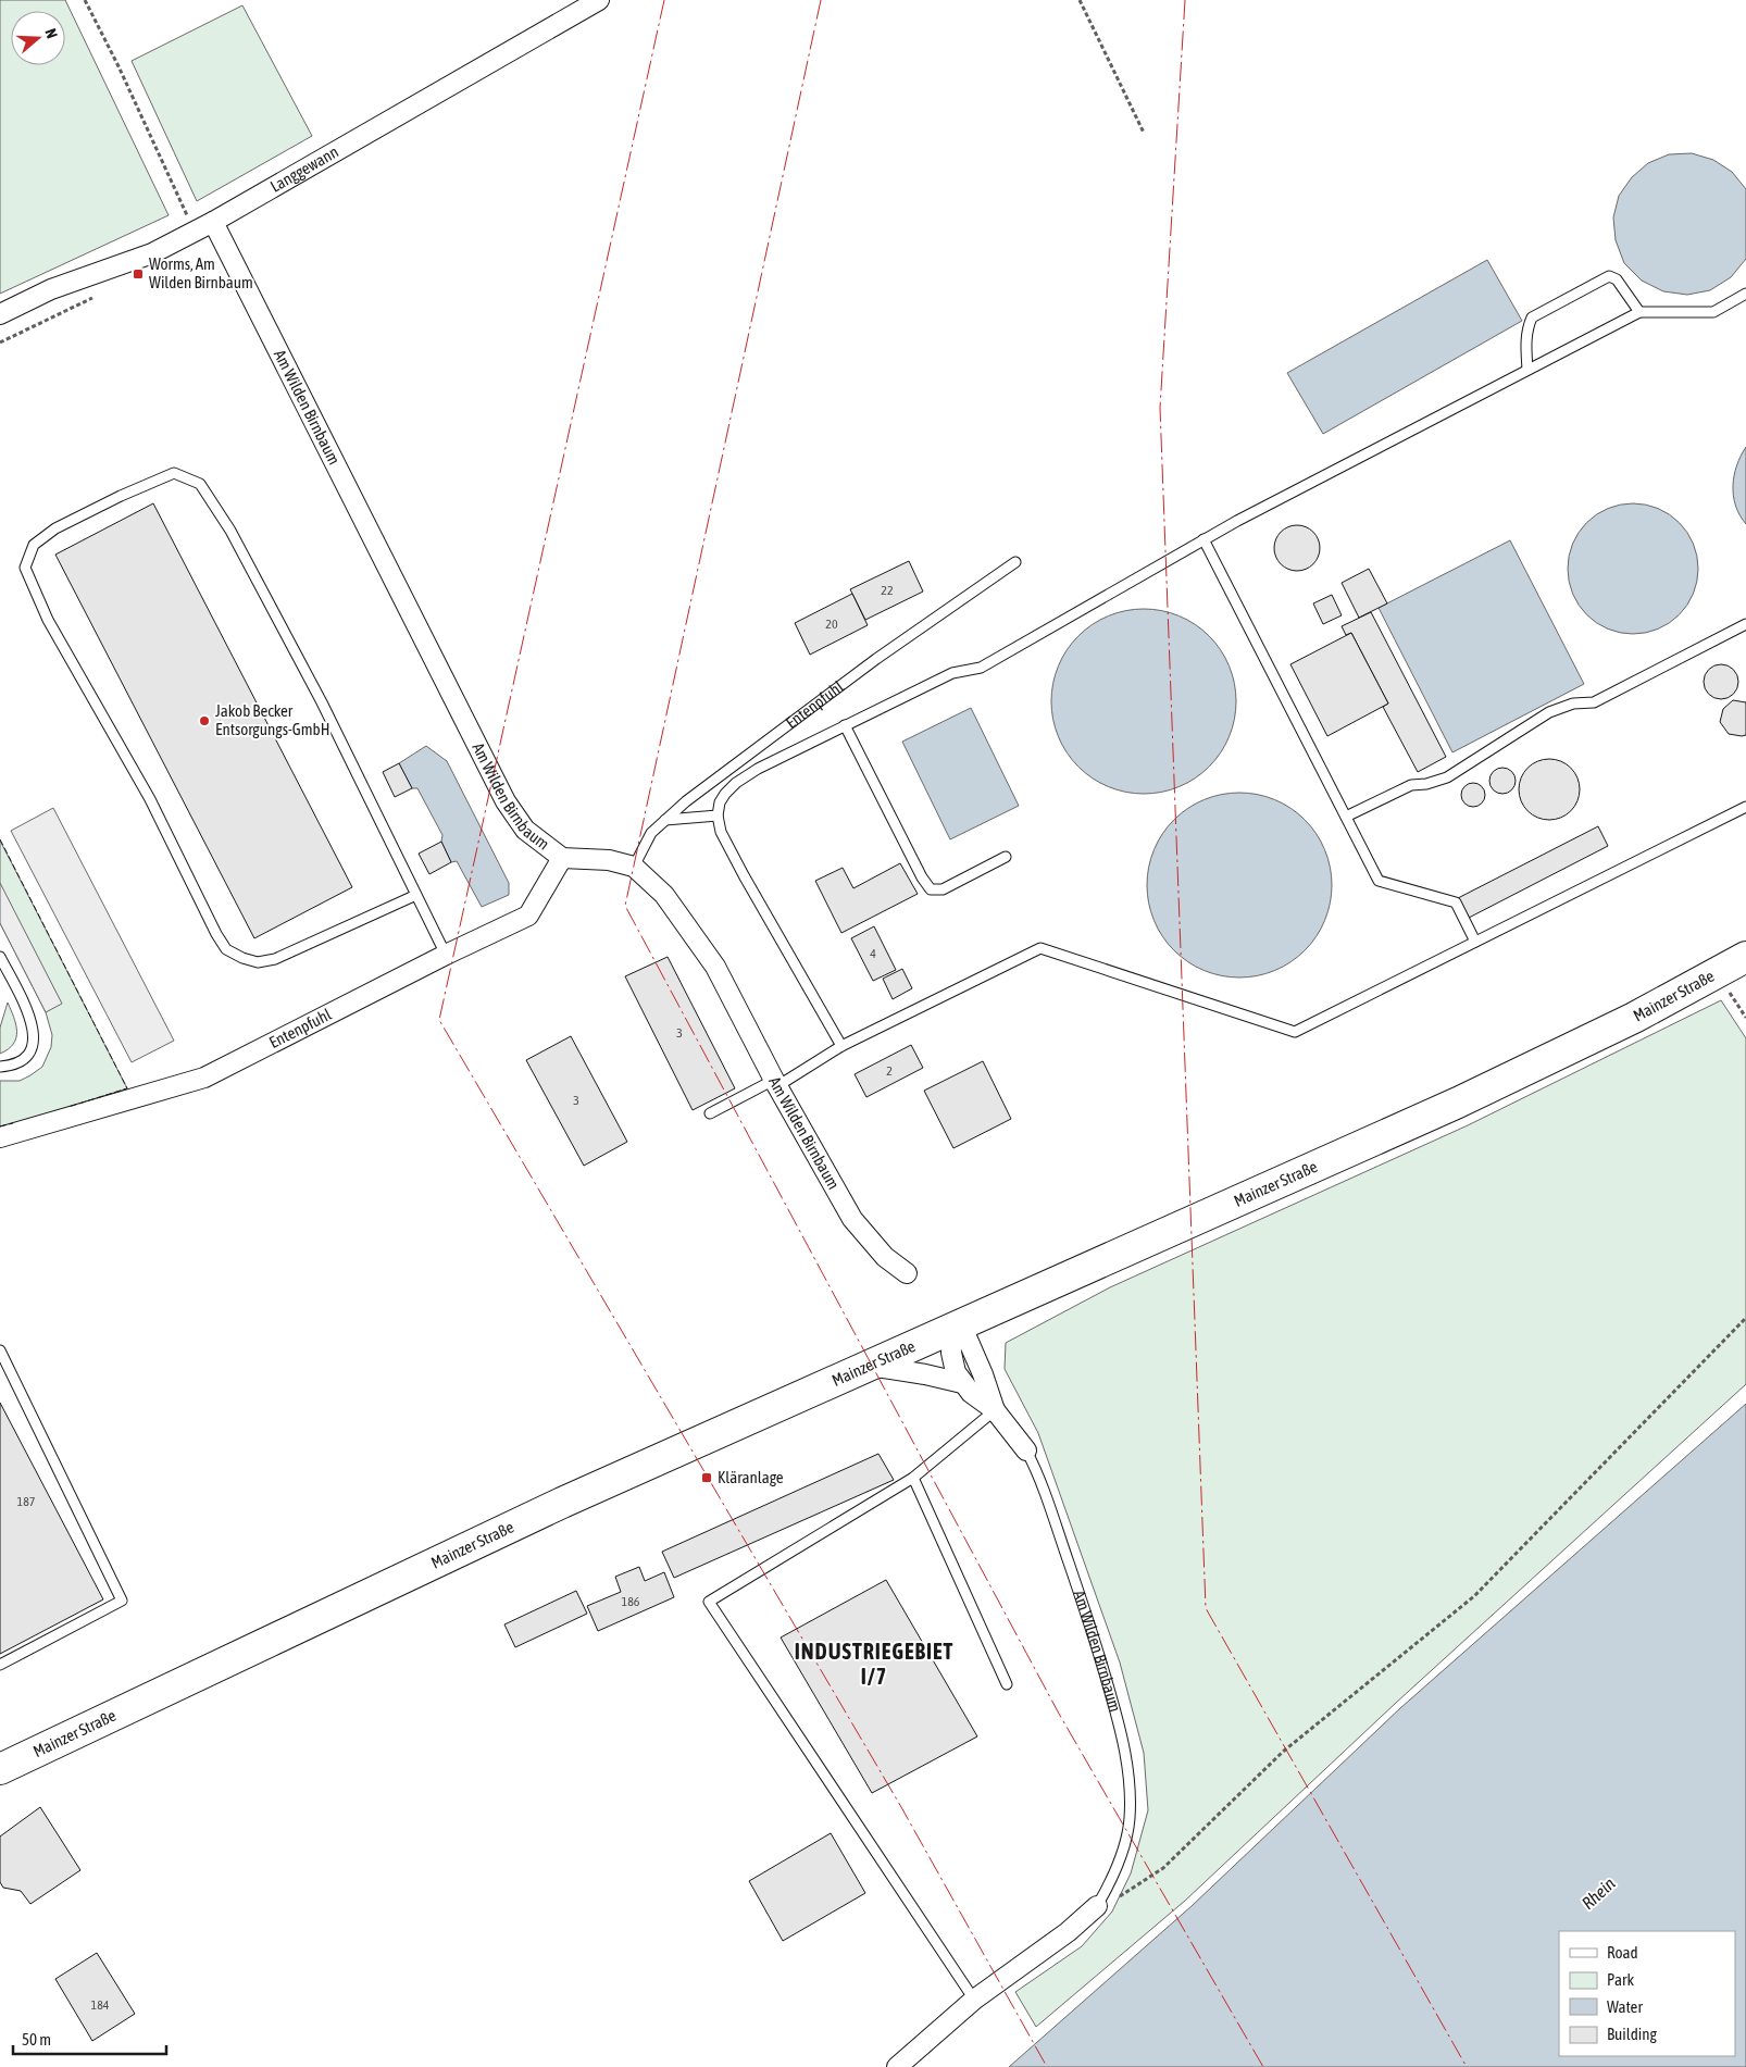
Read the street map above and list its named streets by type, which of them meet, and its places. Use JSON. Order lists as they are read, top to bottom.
{
  "streets": {
    "main road": ["Mainzer Straße"],
    "street": ["Langgewann", "Am Wilden Birnbaum", "Entenpfuhl"]
  },
  "crossings": [
    ["Langgewann", "Am Wilden Birnbaum"],
    ["Am Wilden Birnbaum", "Entenpfuhl"],
    ["Am Wilden Birnbaum", "Mainzer Straße"]
  ],
  "districts": ["INDUSTRIEGEBIET I/7"],
  "water": ["Rhein"],
  "places": {
    "transit": ["Worms, Am Wilden Birnbaum", "Kläranlage"],
    "other": ["Jakob Becker Entsorgungs-GmbH"]
  },
  "house_numbers": [
    "22",
    "20",
    "4",
    "3",
    "2",
    "3",
    "187",
    "186",
    "184"
  ],
  "legend": [
    "Road",
    "Park",
    "Water",
    "Building"
  ],
  "scale_bar": "50 m",
  "north": "right"
}
